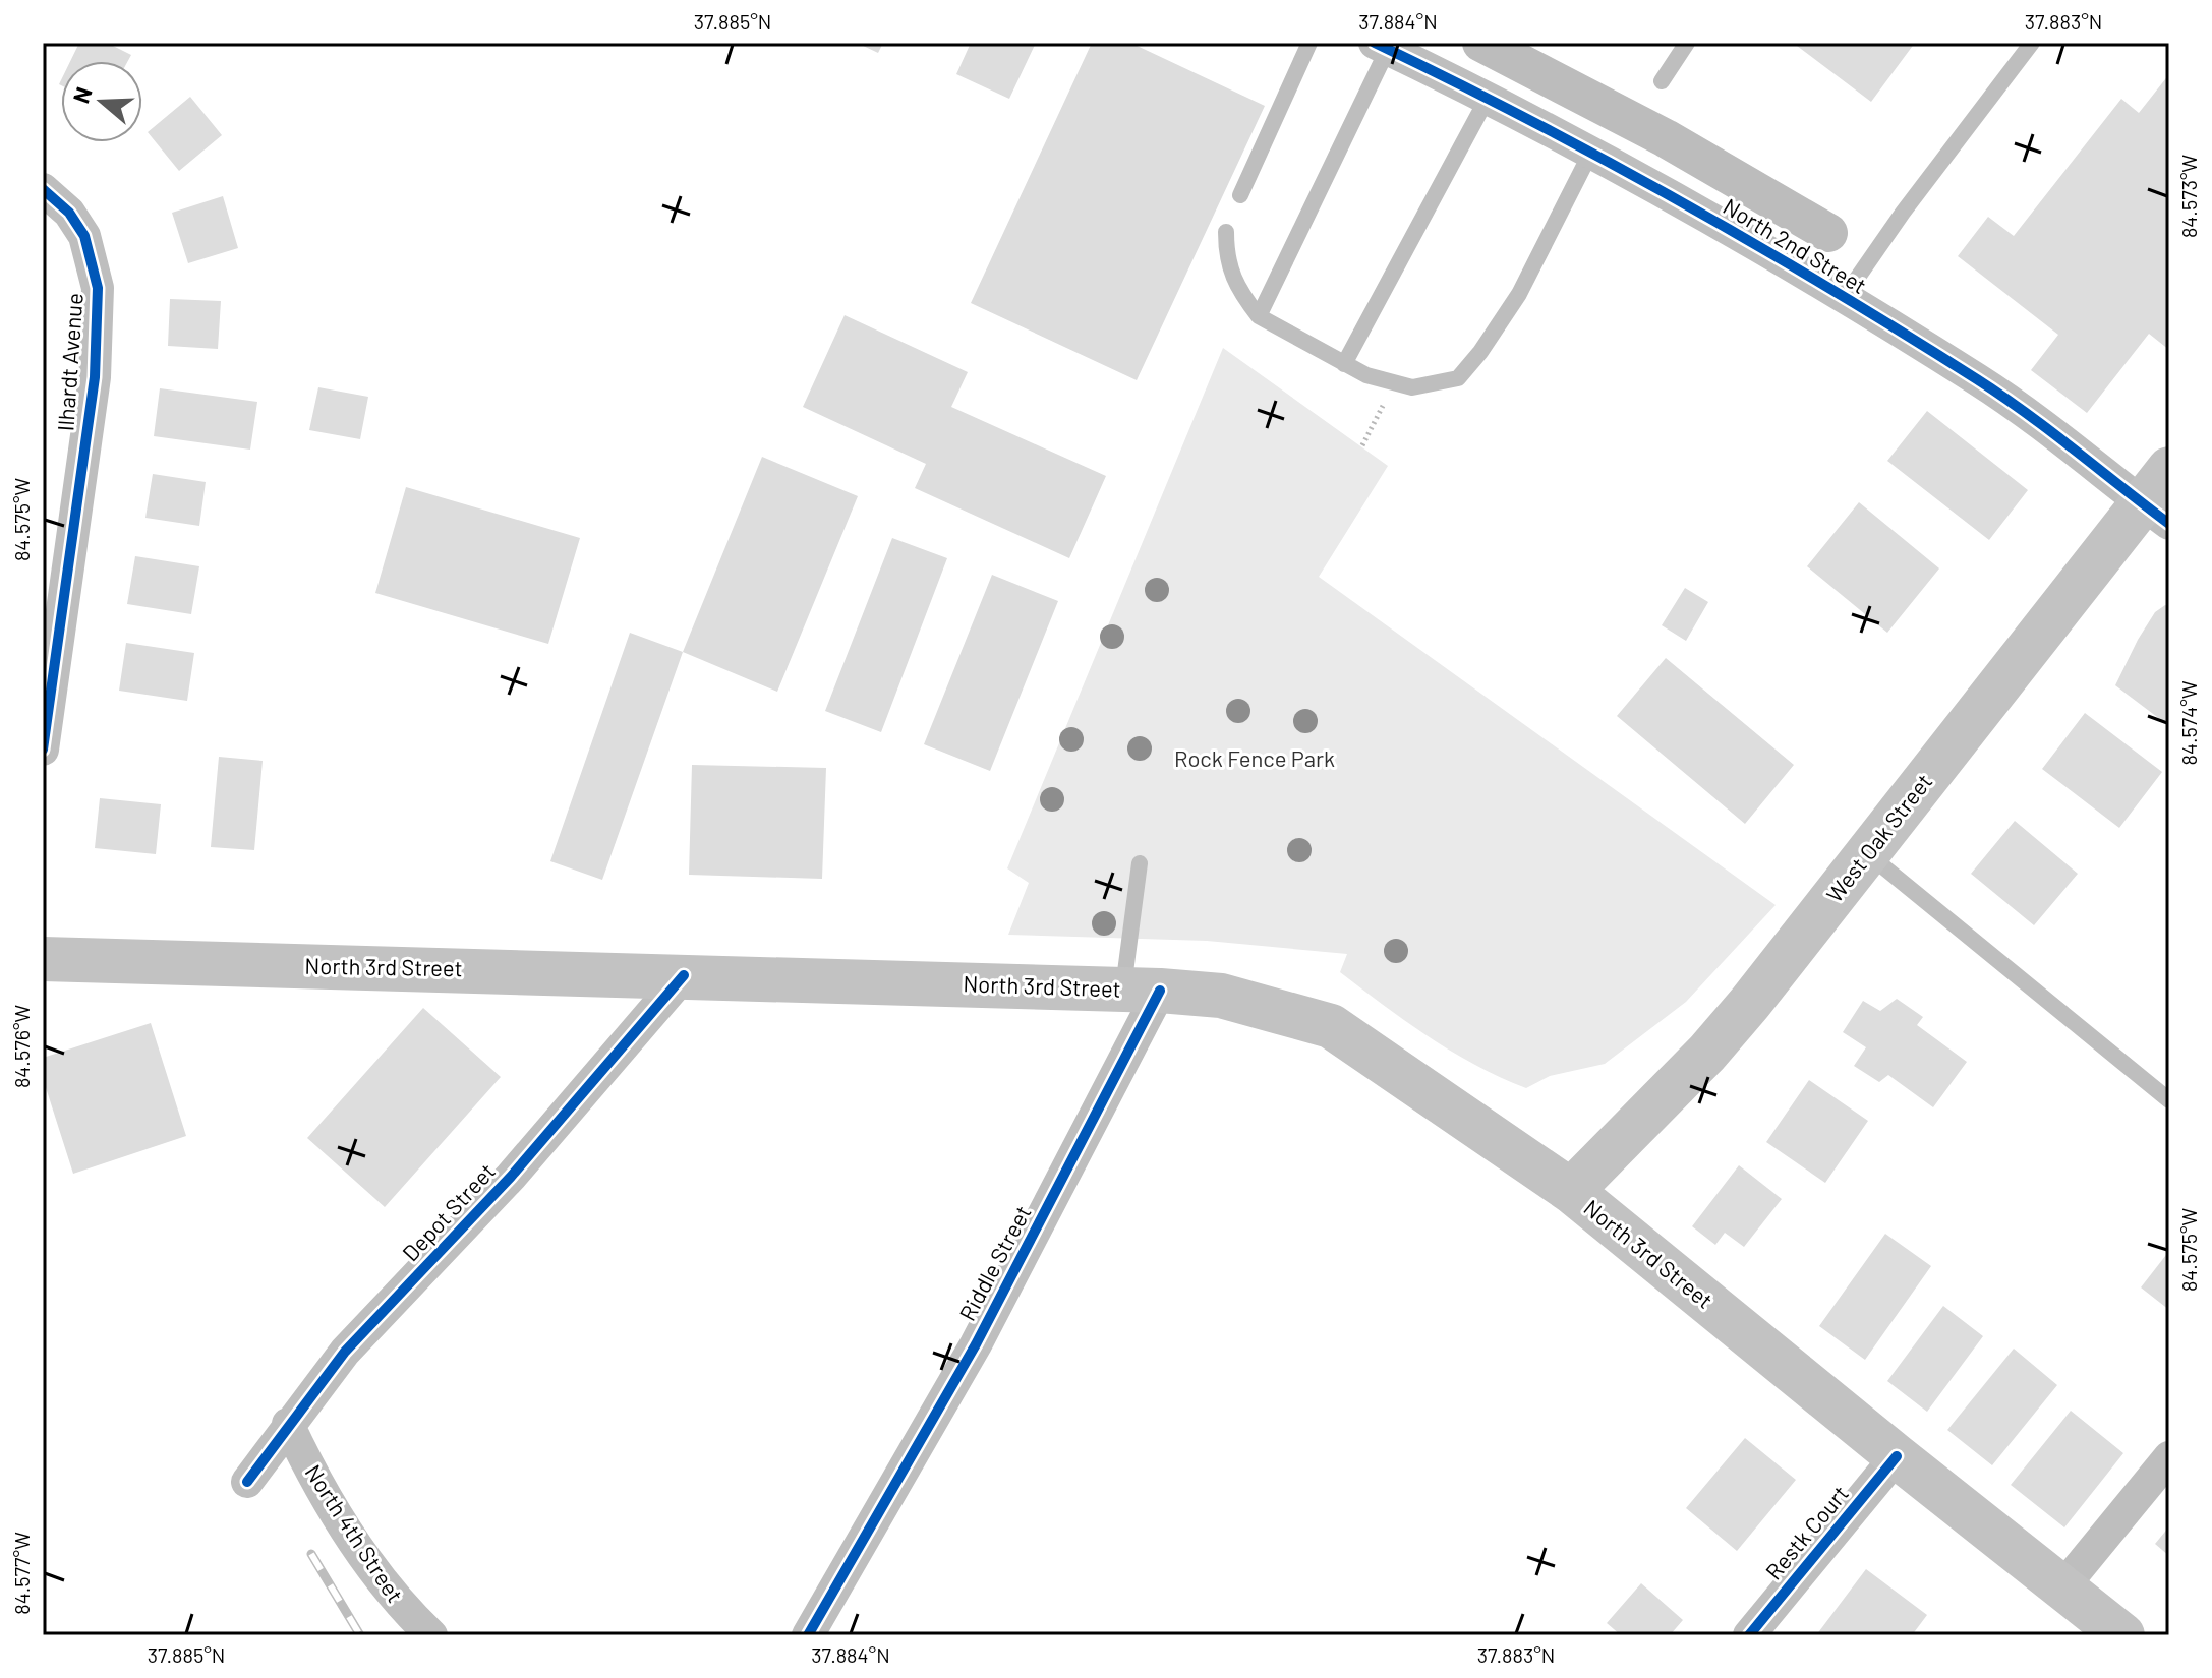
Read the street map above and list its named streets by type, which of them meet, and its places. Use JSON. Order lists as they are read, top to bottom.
{
  "streets": {
    "main road": ["West Oak Street", "North 3rd Street"],
    "street": [
      "North 2nd Street",
      "Ilhardt Avenue",
      "Depot Street",
      "Riddle Street",
      "Restk Court",
      "North 4th Street"
    ]
  },
  "crossings": [
    ["North 2nd Street", "West Oak Street"],
    ["West Oak Street", "North 3rd Street"],
    ["North 3rd Street", "Depot Street"],
    ["North 3rd Street", "Riddle Street"],
    ["North 3rd Street", "Restk Court"],
    ["Depot Street", "North 4th Street"]
  ],
  "parks": ["Rock Fence Park"],
  "north": "left",
  "coordinates": [
    "37.885°N",
    "37.884°N",
    "37.883°N",
    "84.573°W",
    "84.575°W",
    "84.574°W",
    "84.576°W",
    "84.577°W"
  ]
}
